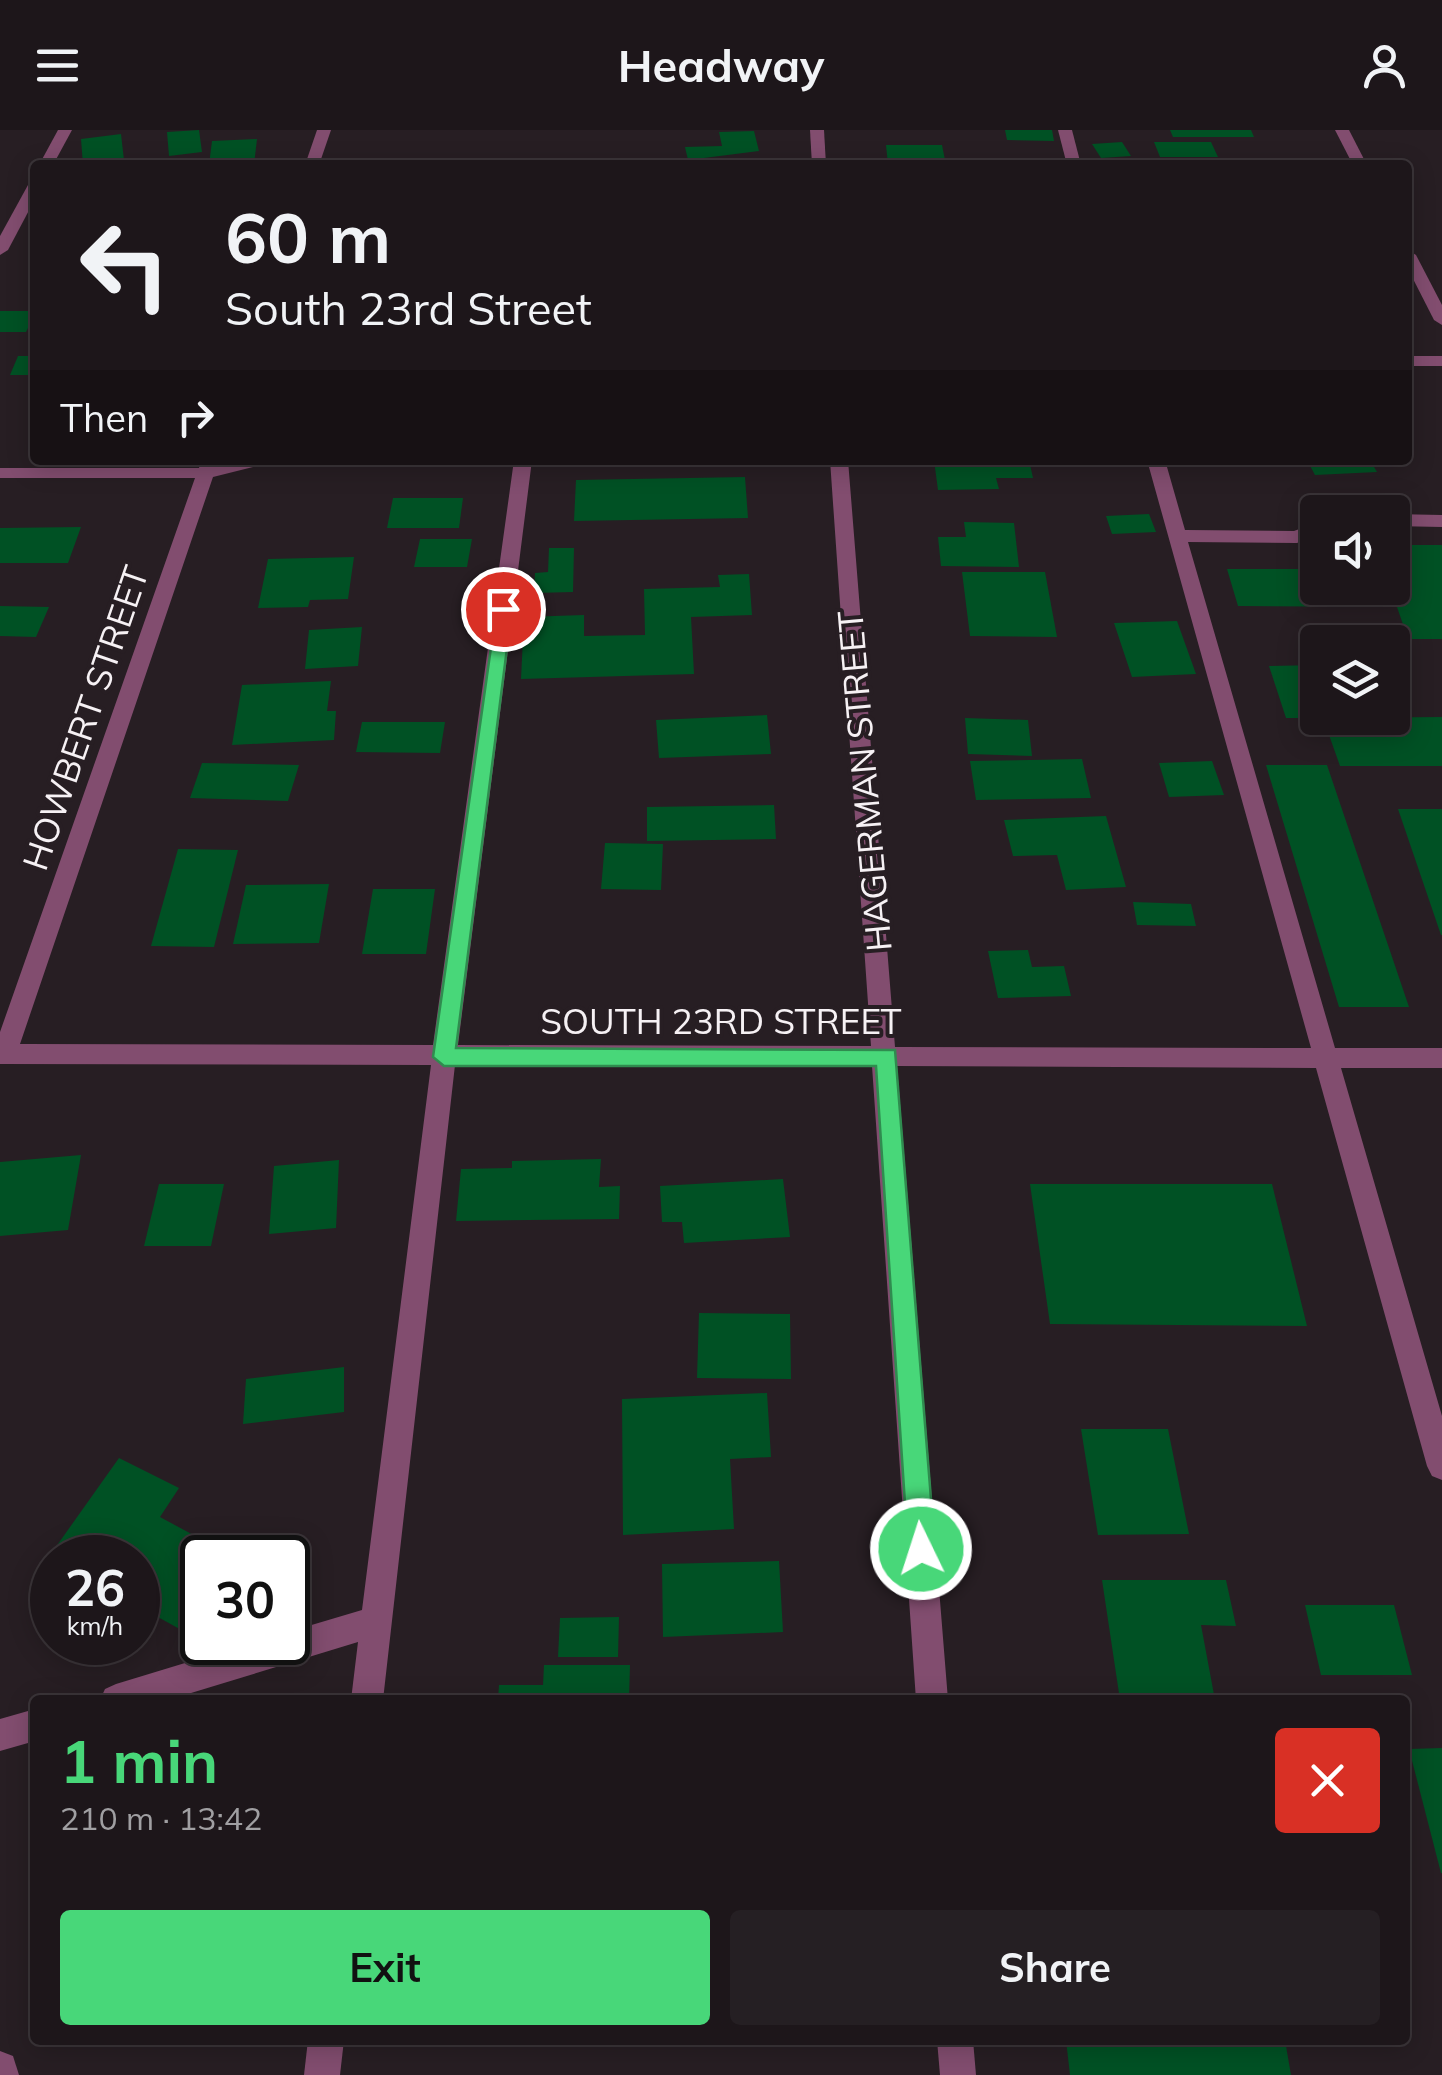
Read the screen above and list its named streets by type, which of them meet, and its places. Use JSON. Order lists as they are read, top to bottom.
{
  "streets": {
    "street": ["HOWBERT STREET", "HAGERMAN STREET", "SOUTH 23RD STREET"]
  },
  "crossings": [
    ["HOWBERT STREET", "SOUTH 23RD STREET"],
    ["HAGERMAN STREET", "SOUTH 23RD STREET"]
  ],
  "page": {
    "header": "Headway",
    "turn": ["60 m", "South 23rd Street"],
    "then": "Then",
    "speed": "26 km/h",
    "limit": "30",
    "heading": ["1 min", "210 m · 13:42"],
    "buttons": ["Exit", "Share"]
  }
}
